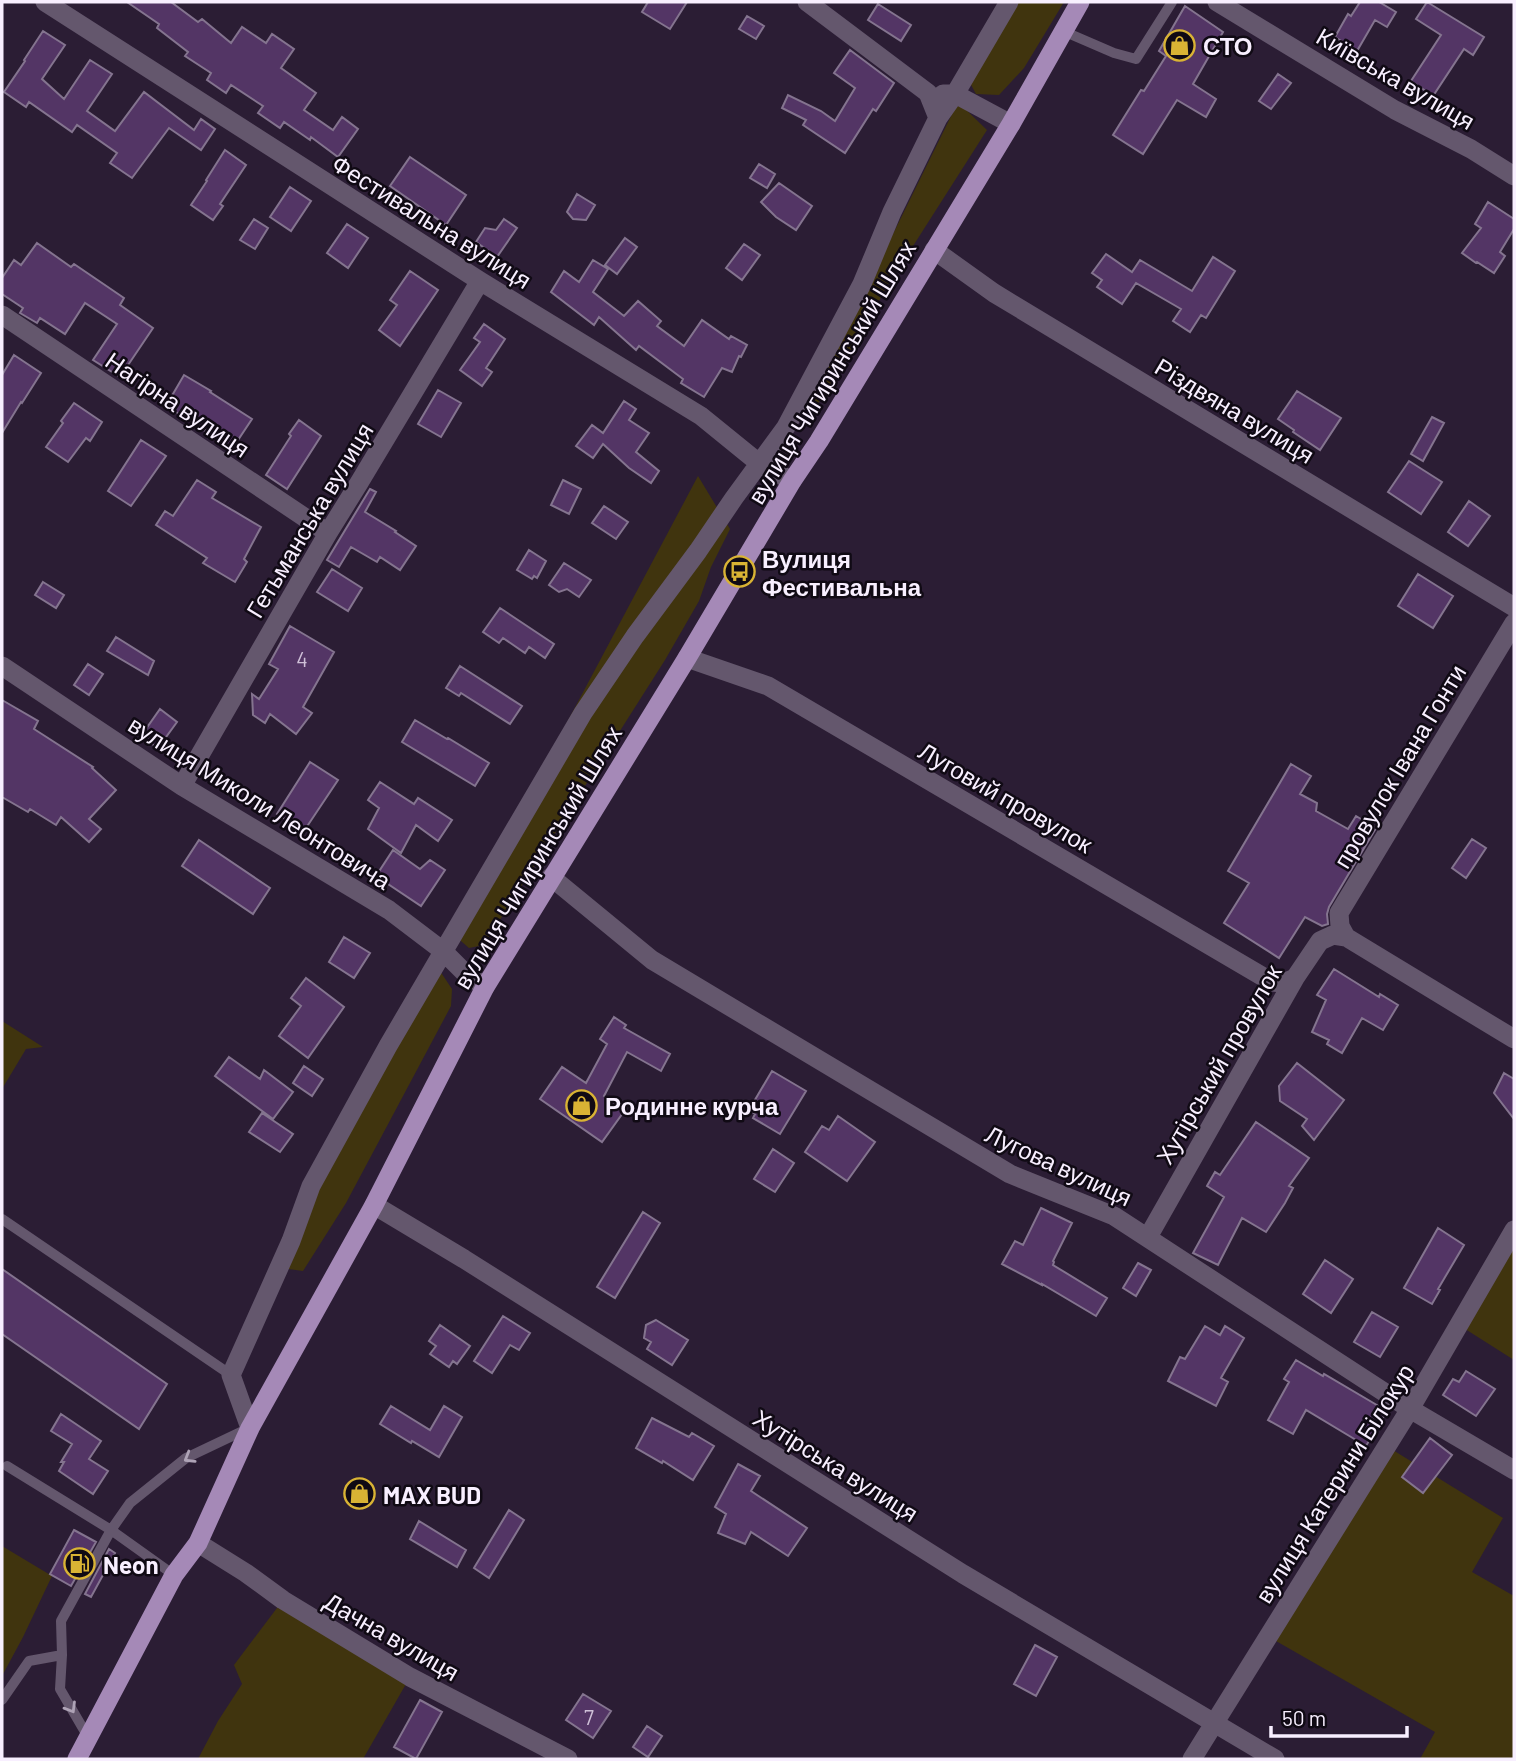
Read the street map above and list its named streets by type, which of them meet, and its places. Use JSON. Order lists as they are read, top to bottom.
{
  "streets": {
    "main road": ["вулиця Чигиринський Шлях"],
    "street": [
      "Київська вулиця",
      "Фестивальна вулиця",
      "Нагірна вулиця",
      "Різдвяна вулиця",
      "Гетьманська вулиця",
      "провулок Івана Гонти",
      "Луговий провулок",
      "вулиця Миколи Леонтовича",
      "Хутірський провулок",
      "Лугова вулиця",
      "Хутірська вулиця",
      "вулиця Катерини Білокур",
      "Дачна вулиця"
    ]
  },
  "crossings": [
    ["Фестивальна вулиця", "вулиця Чигиринський Шлях"],
    ["Фестивальна вулиця", "Гетьманська вулиця"],
    ["вулиця Чигиринський Шлях", "Різдвяна вулиця"],
    ["вулиця Чигиринський Шлях", "Луговий провулок"],
    ["вулиця Чигиринський Шлях", "вулиця Миколи Леонтовича"],
    ["вулиця Чигиринський Шлях", "Лугова вулиця"],
    ["вулиця Чигиринський Шлях", "Хутірська вулиця"],
    ["вулиця Чигиринський Шлях", "Дачна вулиця"],
    ["Нагірна вулиця", "Гетьманська вулиця"],
    ["Гетьманська вулиця", "вулиця Миколи Леонтовича"],
    ["провулок Івана Гонти", "Хутірський провулок"],
    ["Луговий провулок", "Хутірський провулок"],
    ["Хутірський провулок", "Лугова вулиця"],
    ["Лугова вулиця", "вулиця Катерини Білокур"],
    ["Хутірська вулиця", "вулиця Катерини Білокур"]
  ],
  "places": {
    "shop": ["СТО", "Родинне курча", "MAX BUD"],
    "bus stop": ["Вулиця Фестивальна"],
    "fuel station": ["Neon"]
  },
  "house_numbers": ["4", "7"],
  "scale_bar": "50 m"
}
